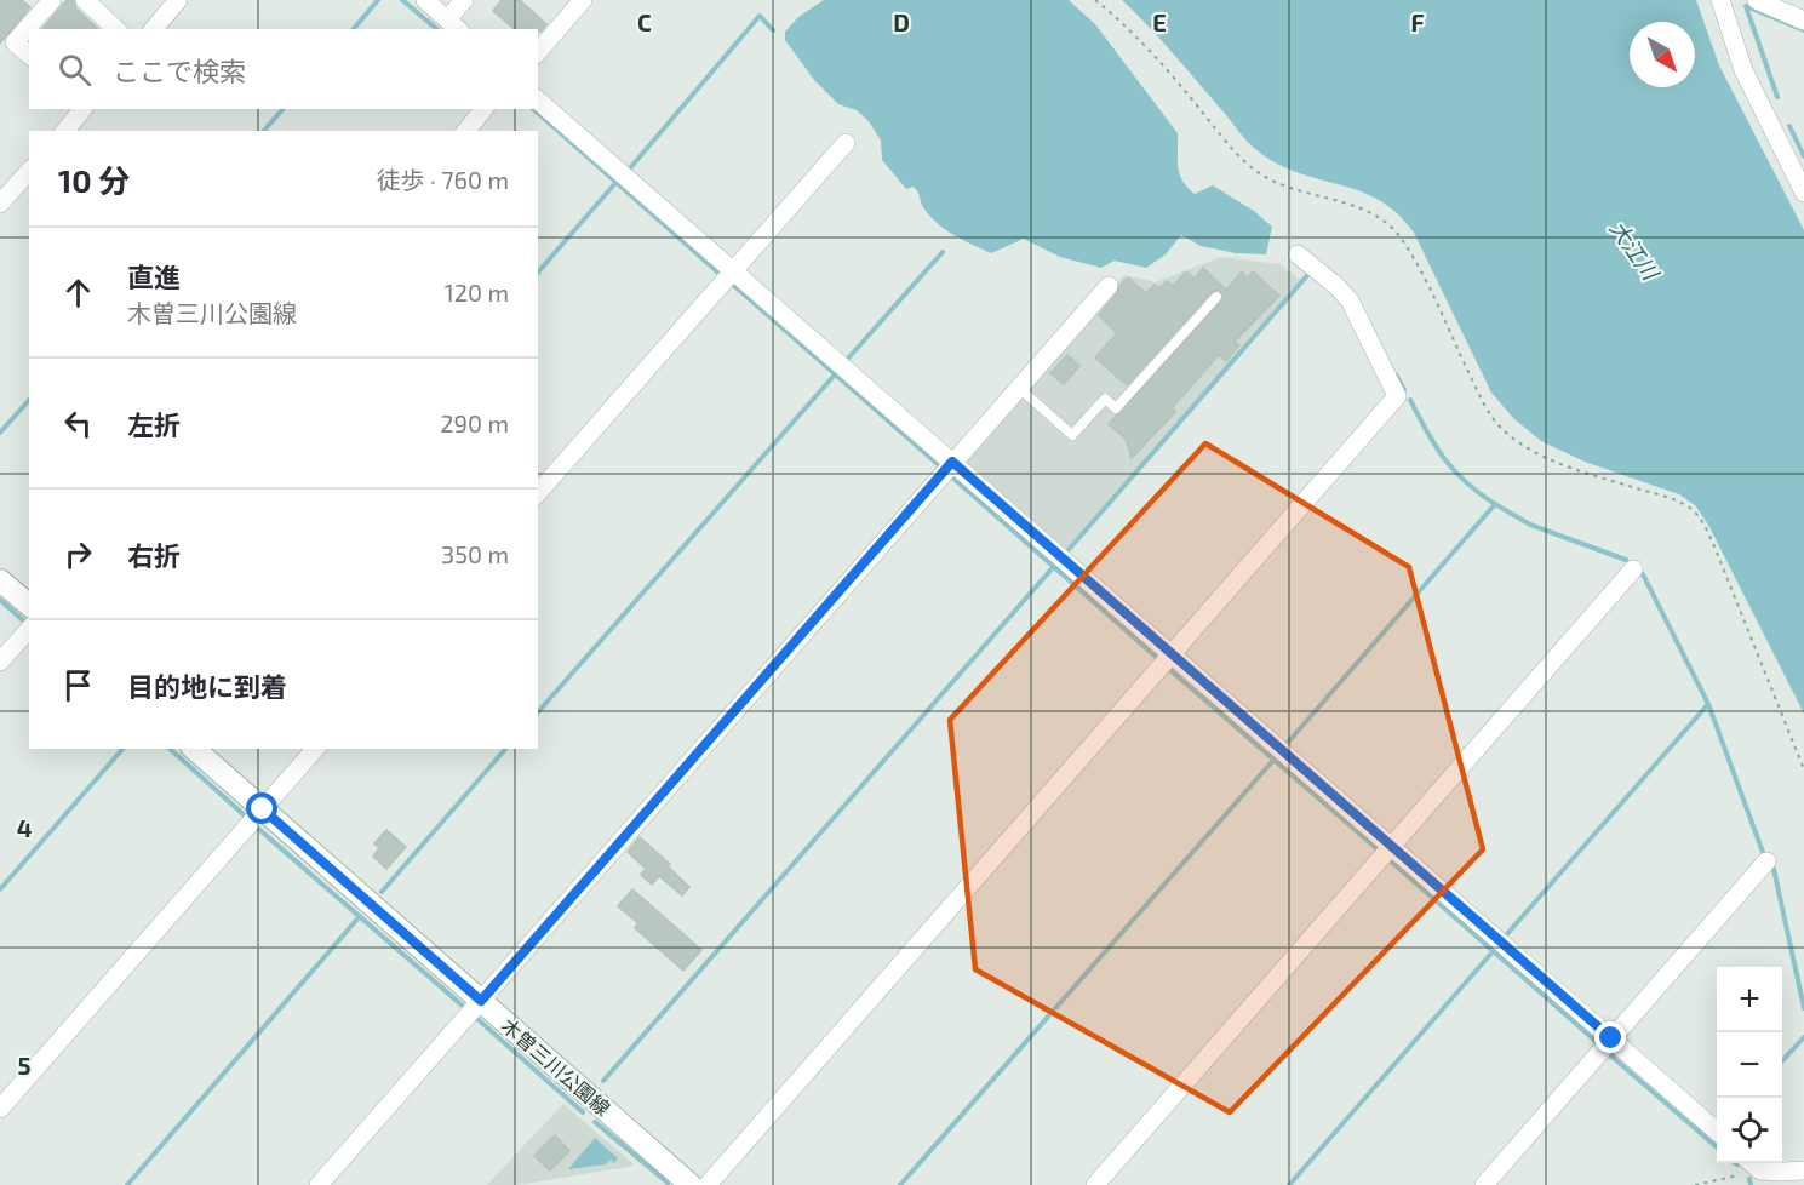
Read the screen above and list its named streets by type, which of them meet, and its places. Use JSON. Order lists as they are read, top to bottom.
{
  "streets": {
    "main road": ["木曽三川公園線"]
  },
  "water": ["大江川"],
  "north": "bottom right",
  "page": {
    "search": "ここで検索",
    "heading": ["10 分", "徒歩 · 760 m"],
    "list": [
      ["直進", "木曽三川公園線", "120 m"],
      ["左折", "290 m"],
      ["右折", "350 m"],
      "目的地に到着"
    ],
    "map_buttons": ["+", "−"]
  },
  "grid": {
    "columns": [
      "C",
      "D",
      "E",
      "F"
    ],
    "rows": ["4", "5"]
  }
}
